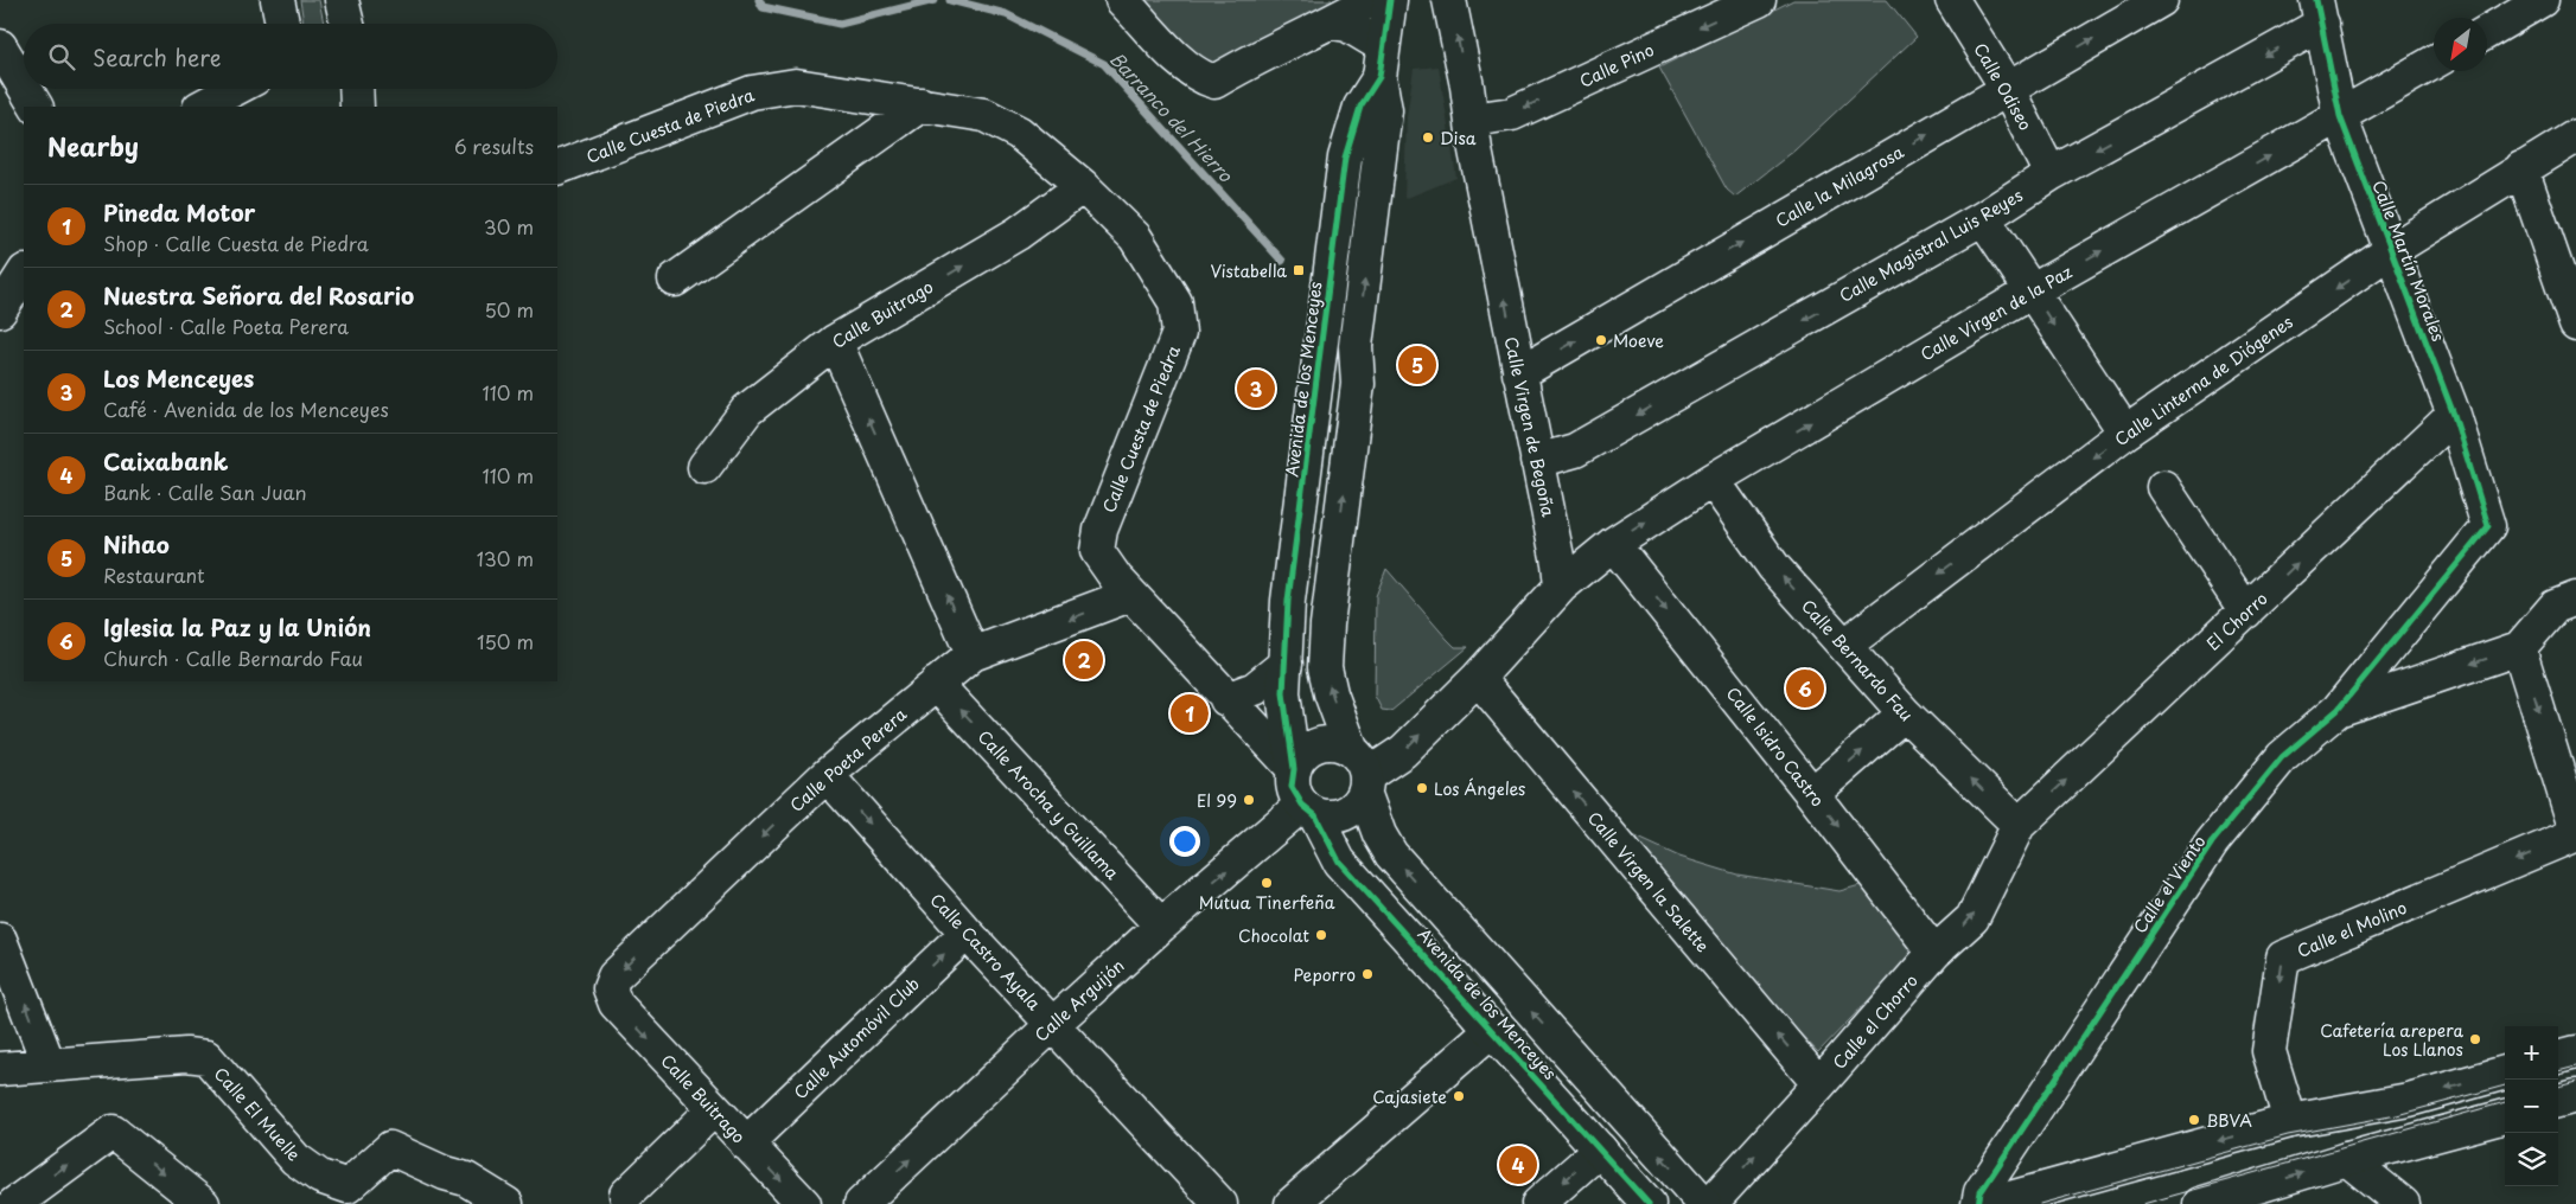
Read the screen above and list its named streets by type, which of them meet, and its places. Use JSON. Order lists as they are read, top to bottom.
{
  "streets": {
    "street": [
      "Calle Pino",
      "Calle Odiseo",
      "Calle Cuesta de Piedra",
      "Calle la Milagrosa",
      "Calle Magistral Luis Reyes",
      "Calle Martín Morales",
      "Calle Virgen de la Paz",
      "Calle Buitrago",
      "Avenida de los Menceyes",
      "Calle Linterna de Diógenes",
      "Calle Virgen de Begoña",
      "El Chorro",
      "Calle Bernardo Fau",
      "Calle Isidro Castro",
      "Calle Poeta Perera",
      "Calle Arocha y Guillama",
      "Calle Virgen la Salette",
      "Calle el Viento",
      "Calle el Molino",
      "Calle Castro Ayala",
      "Calle Arguijón",
      "Calle el Chorro",
      "Calle Automóvil Club",
      "Calle El Muelle"
    ]
  },
  "crossings": [
    ["Calle Pino", "Calle Virgen de Begoña"],
    ["Calle Odiseo", "Calle la Milagrosa"],
    ["Calle Odiseo", "Calle Magistral Luis Reyes"],
    ["Calle Cuesta de Piedra", "Calle Buitrago"],
    ["Calle Cuesta de Piedra", "Avenida de los Menceyes"],
    ["Calle Cuesta de Piedra", "Calle Poeta Perera"],
    ["Calle Cuesta de Piedra", "Calle Arguijón"],
    ["Calle la Milagrosa", "Calle Virgen de Begoña"],
    ["Calle Magistral Luis Reyes", "Calle Martín Morales"],
    ["Calle Magistral Luis Reyes", "Calle Virgen de Begoña"],
    ["Calle Martín Morales", "Calle Virgen de la Paz"],
    ["Calle Martín Morales", "Calle Linterna de Diógenes"],
    ["Calle Martín Morales", "El Chorro"],
    ["Calle Martín Morales", "Calle el Viento"],
    ["Calle Virgen de la Paz", "Calle Virgen de Begoña"],
    ["Calle Virgen de la Paz", "Calle Bernardo Fau"],
    ["Calle Virgen de la Paz", "Calle Isidro Castro"],
    ["Calle Buitrago", "Calle Poeta Perera"],
    ["Calle Buitrago", "Calle Automóvil Club"],
    ["Avenida de los Menceyes", "Calle Arguijón"],
    ["Calle Linterna de Diógenes", "Calle Bernardo Fau"],
    ["El Chorro", "Calle Bernardo Fau"],
    ["El Chorro", "Calle el Chorro"],
    ["Calle Bernardo Fau", "Calle el Chorro"],
    ["Calle Isidro Castro", "Calle el Chorro"],
    ["Calle Poeta Perera", "Calle Arocha y Guillama"],
    ["Calle Poeta Perera", "Calle Castro Ayala"],
    ["Calle Arocha y Guillama", "Calle Arguijón"],
    ["Calle Virgen la Salette", "Calle el Chorro"],
    ["Calle Castro Ayala", "Calle Arguijón"],
    ["Calle Castro Ayala", "Calle Automóvil Club"]
  ],
  "one_way": [
    "Calle Pino",
    "Calle la Milagrosa",
    "Calle Magistral Luis Reyes",
    "Calle Virgen de la Paz",
    "Calle Linterna de Diógenes",
    "Calle Virgen de Begoña",
    "Calle Bernardo Fau",
    "Calle Isidro Castro",
    "Calle Poeta Perera",
    "Calle Arocha y Guillama",
    "Calle Virgen la Salette",
    "Calle el Molino",
    "Calle Castro Ayala",
    "Calle Arguijón",
    "Calle el Chorro",
    "Calle Automóvil Club"
  ],
  "water": ["Barranco del Hierro"],
  "places": {
    "other": [
      "Disa",
      "Moeve",
      "Los Ángeles",
      "El 99",
      "Mutua Tinerfeña",
      "Chocolat",
      "Peporro",
      "Cafetería arepera Los Llanos",
      "Cajasiete",
      "BBVA"
    ],
    "transit": ["Vistabella"]
  },
  "north": "bottom left",
  "page": {
    "search": "Search here",
    "heading": ["Nearby", "6 results"],
    "list": [
      {
        "mark": "1",
        "name": "Pineda Motor",
        "note": "Shop · Calle Cuesta de Piedra",
        "value": "30 m"
      },
      {
        "mark": "2",
        "name": "Nuestra Señora del Rosario",
        "note": "School · Calle Poeta Perera",
        "value": "50 m"
      },
      {
        "mark": "3",
        "name": "Los Menceyes",
        "note": "Café · Avenida de los Menceyes",
        "value": "110 m"
      },
      {
        "mark": "4",
        "name": "Caixabank",
        "note": "Bank · Calle San Juan",
        "value": "110 m"
      },
      {
        "mark": "5",
        "name": "Nihao",
        "note": "Restaurant",
        "value": "130 m"
      },
      {
        "mark": "6",
        "name": "Iglesia la Paz y la Unión",
        "note": "Church · Calle Bernardo Fau",
        "value": "150 m"
      }
    ],
    "pins": [
      "5",
      "3",
      "2",
      "6",
      "1",
      "4"
    ],
    "map_buttons": ["+", "−"]
  }
}
